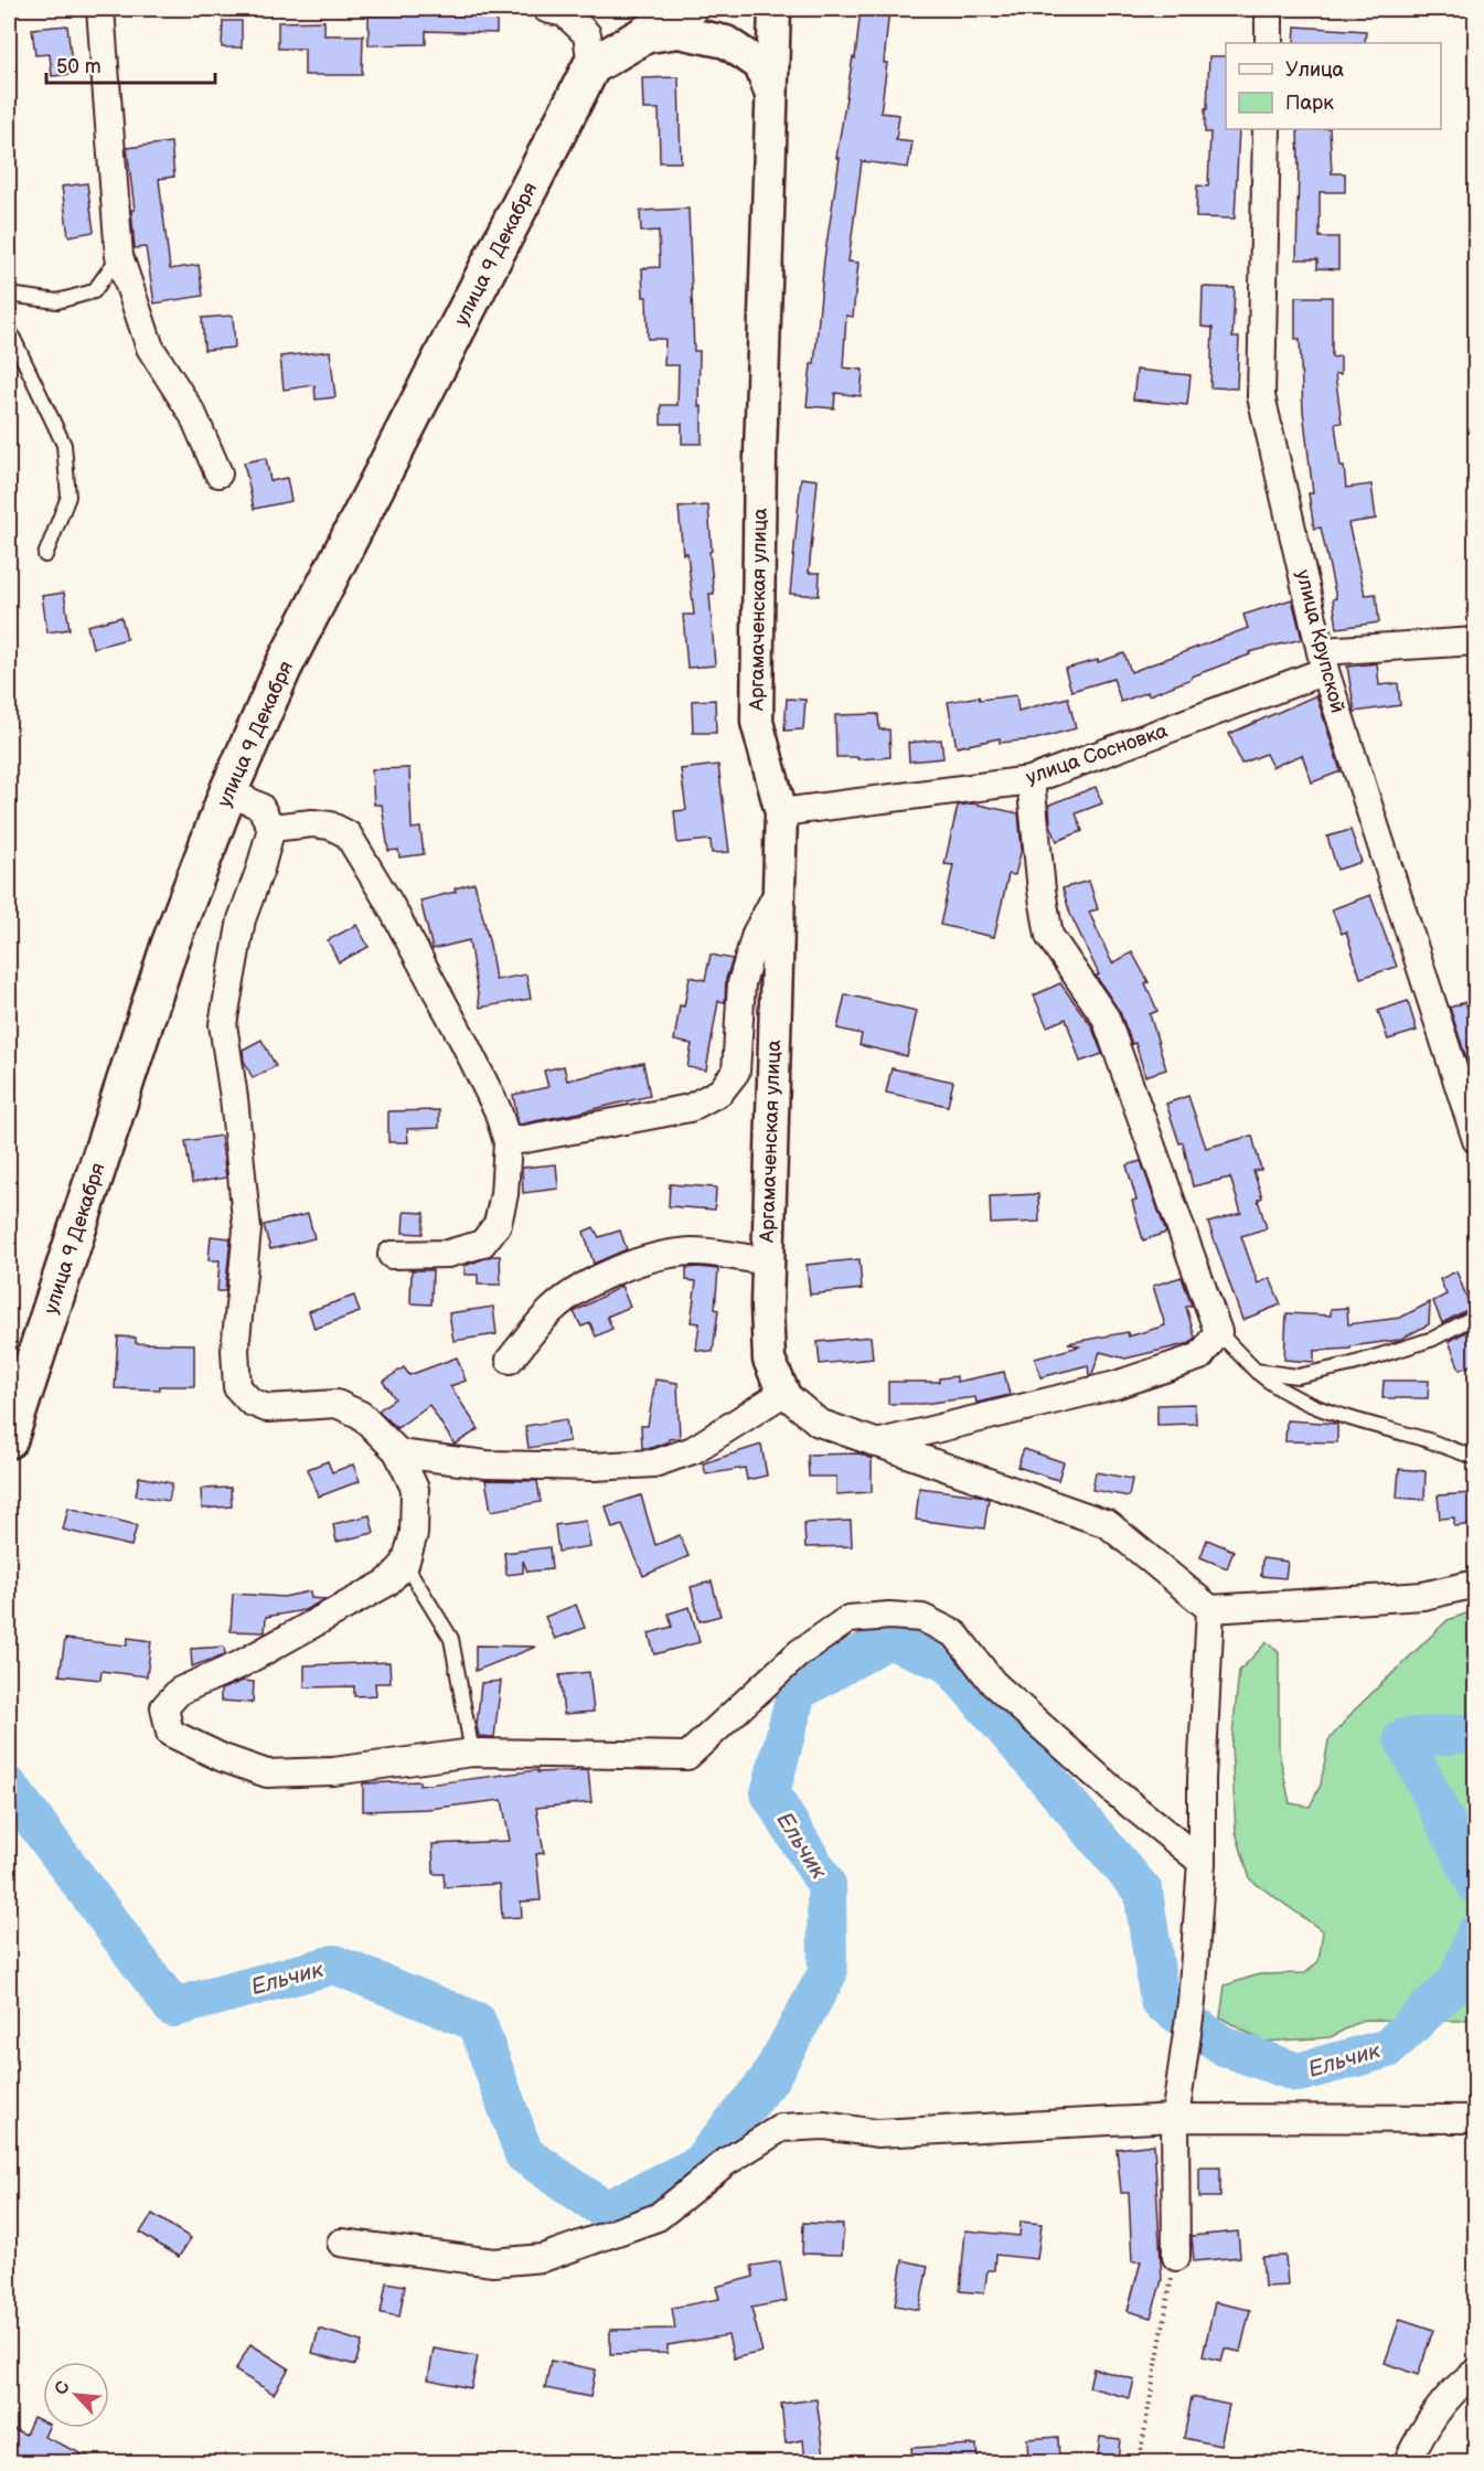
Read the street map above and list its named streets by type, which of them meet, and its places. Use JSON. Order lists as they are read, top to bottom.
{
  "streets": {
    "main road": ["улица 9 Декабря"],
    "street": ["Аргамаченская улица", "улица Крупской", "улица Сосновка"]
  },
  "crossings": [
    ["Аргамаченская улица", "улица Сосновка"],
    ["улица Крупской", "улица Сосновка"]
  ],
  "water": ["Ельчик"],
  "legend": ["Улица", "Парк"],
  "scale_bar": "50 m",
  "north": "top left"
}
